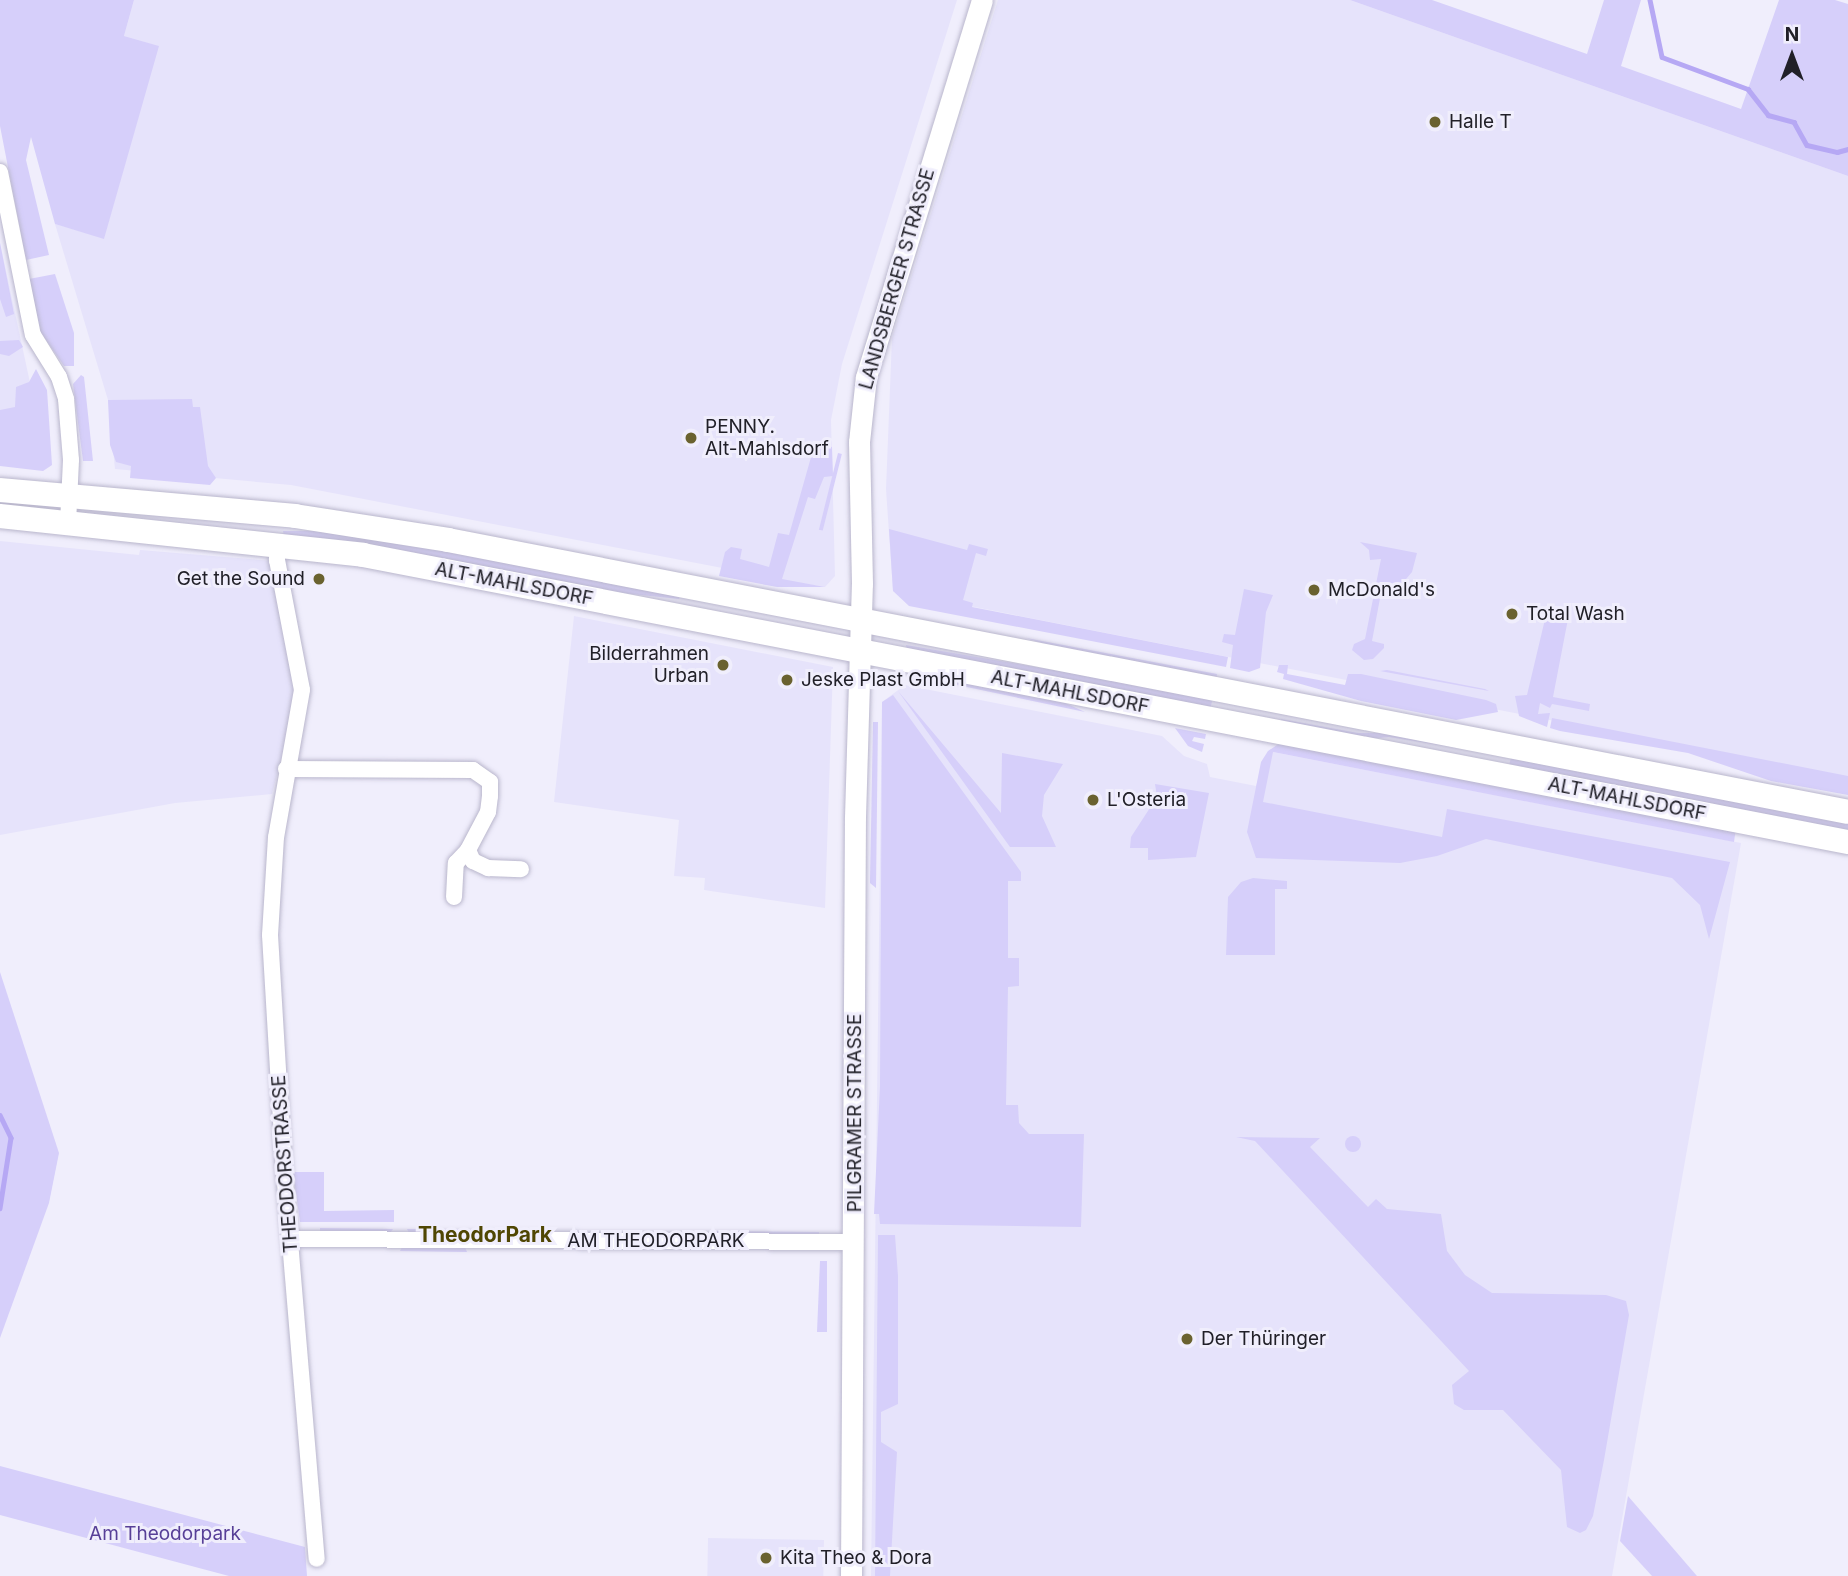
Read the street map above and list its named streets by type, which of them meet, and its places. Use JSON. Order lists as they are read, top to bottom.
{
  "streets": {
    "main road": ["ALT-MAHLSDORF"],
    "street": [
      "LANDSBERGER STRASSE",
      "PILGRAMER STRASSE",
      "THEODORSTRASSE",
      "AM THEODORPARK"
    ]
  },
  "crossings": [
    ["LANDSBERGER STRASSE", "ALT-MAHLSDORF"],
    ["LANDSBERGER STRASSE", "PILGRAMER STRASSE"],
    ["ALT-MAHLSDORF", "PILGRAMER STRASSE"],
    ["ALT-MAHLSDORF", "THEODORSTRASSE"],
    ["PILGRAMER STRASSE", "AM THEODORPARK"],
    ["THEODORSTRASSE", "AM THEODORPARK"]
  ],
  "districts": ["TheodorPark"],
  "parks": ["Am Theodorpark"],
  "places": [
    "Halle T",
    "PENNY. Alt-Mahlsdorf",
    "Get the Sound",
    "McDonald's",
    "Total Wash",
    "Bilderrahmen Urban",
    "Jeske Plast GmbH",
    "L'Osteria",
    "Der Thüringer",
    "Kita Theo & Dora"
  ],
  "north": "top"
}
